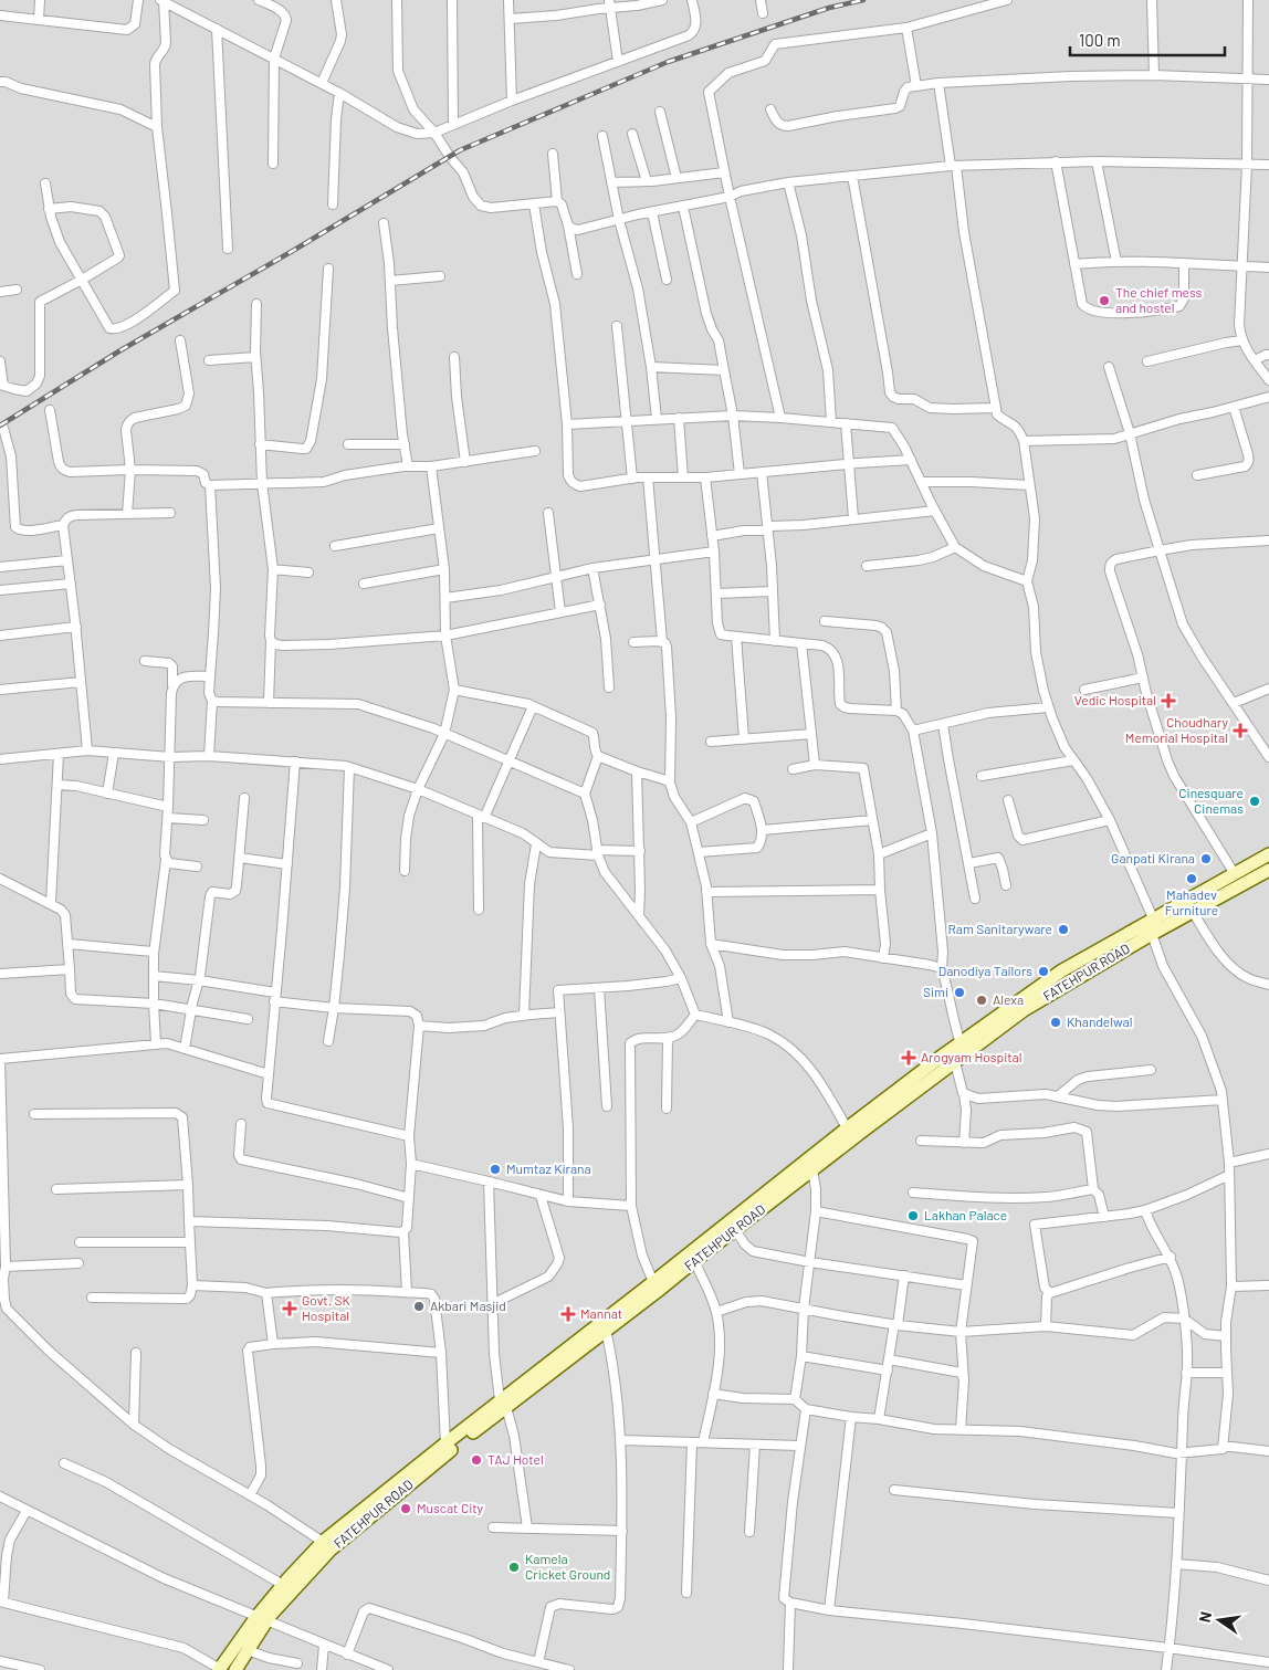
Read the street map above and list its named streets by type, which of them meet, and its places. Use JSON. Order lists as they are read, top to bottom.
{
  "streets": {
    "street": ["FATEHPUR ROAD"]
  },
  "places": {
    "other": [
      "The chief mess and hostel",
      "Cinesquare Cinemas",
      "Ganpati Kirana",
      "Mahadev Furniture",
      "Ram Sanitaryware",
      "Danodiya Tailors",
      "Simi",
      "Alexa",
      "Khandelwal",
      "Mumtaz Kirana",
      "Lakhan Palace",
      "Akbari Masjid",
      "TAJ Hotel",
      "Muscat City",
      "Kamela Cricket Ground"
    ],
    "health": [
      "Vedic Hospital",
      "Choudhary Memorial Hospital",
      "Arogyam Hospital",
      "Govt. SK Hospital",
      "Mannat"
    ]
  },
  "scale_bar": "100 m",
  "north": "left"
}
